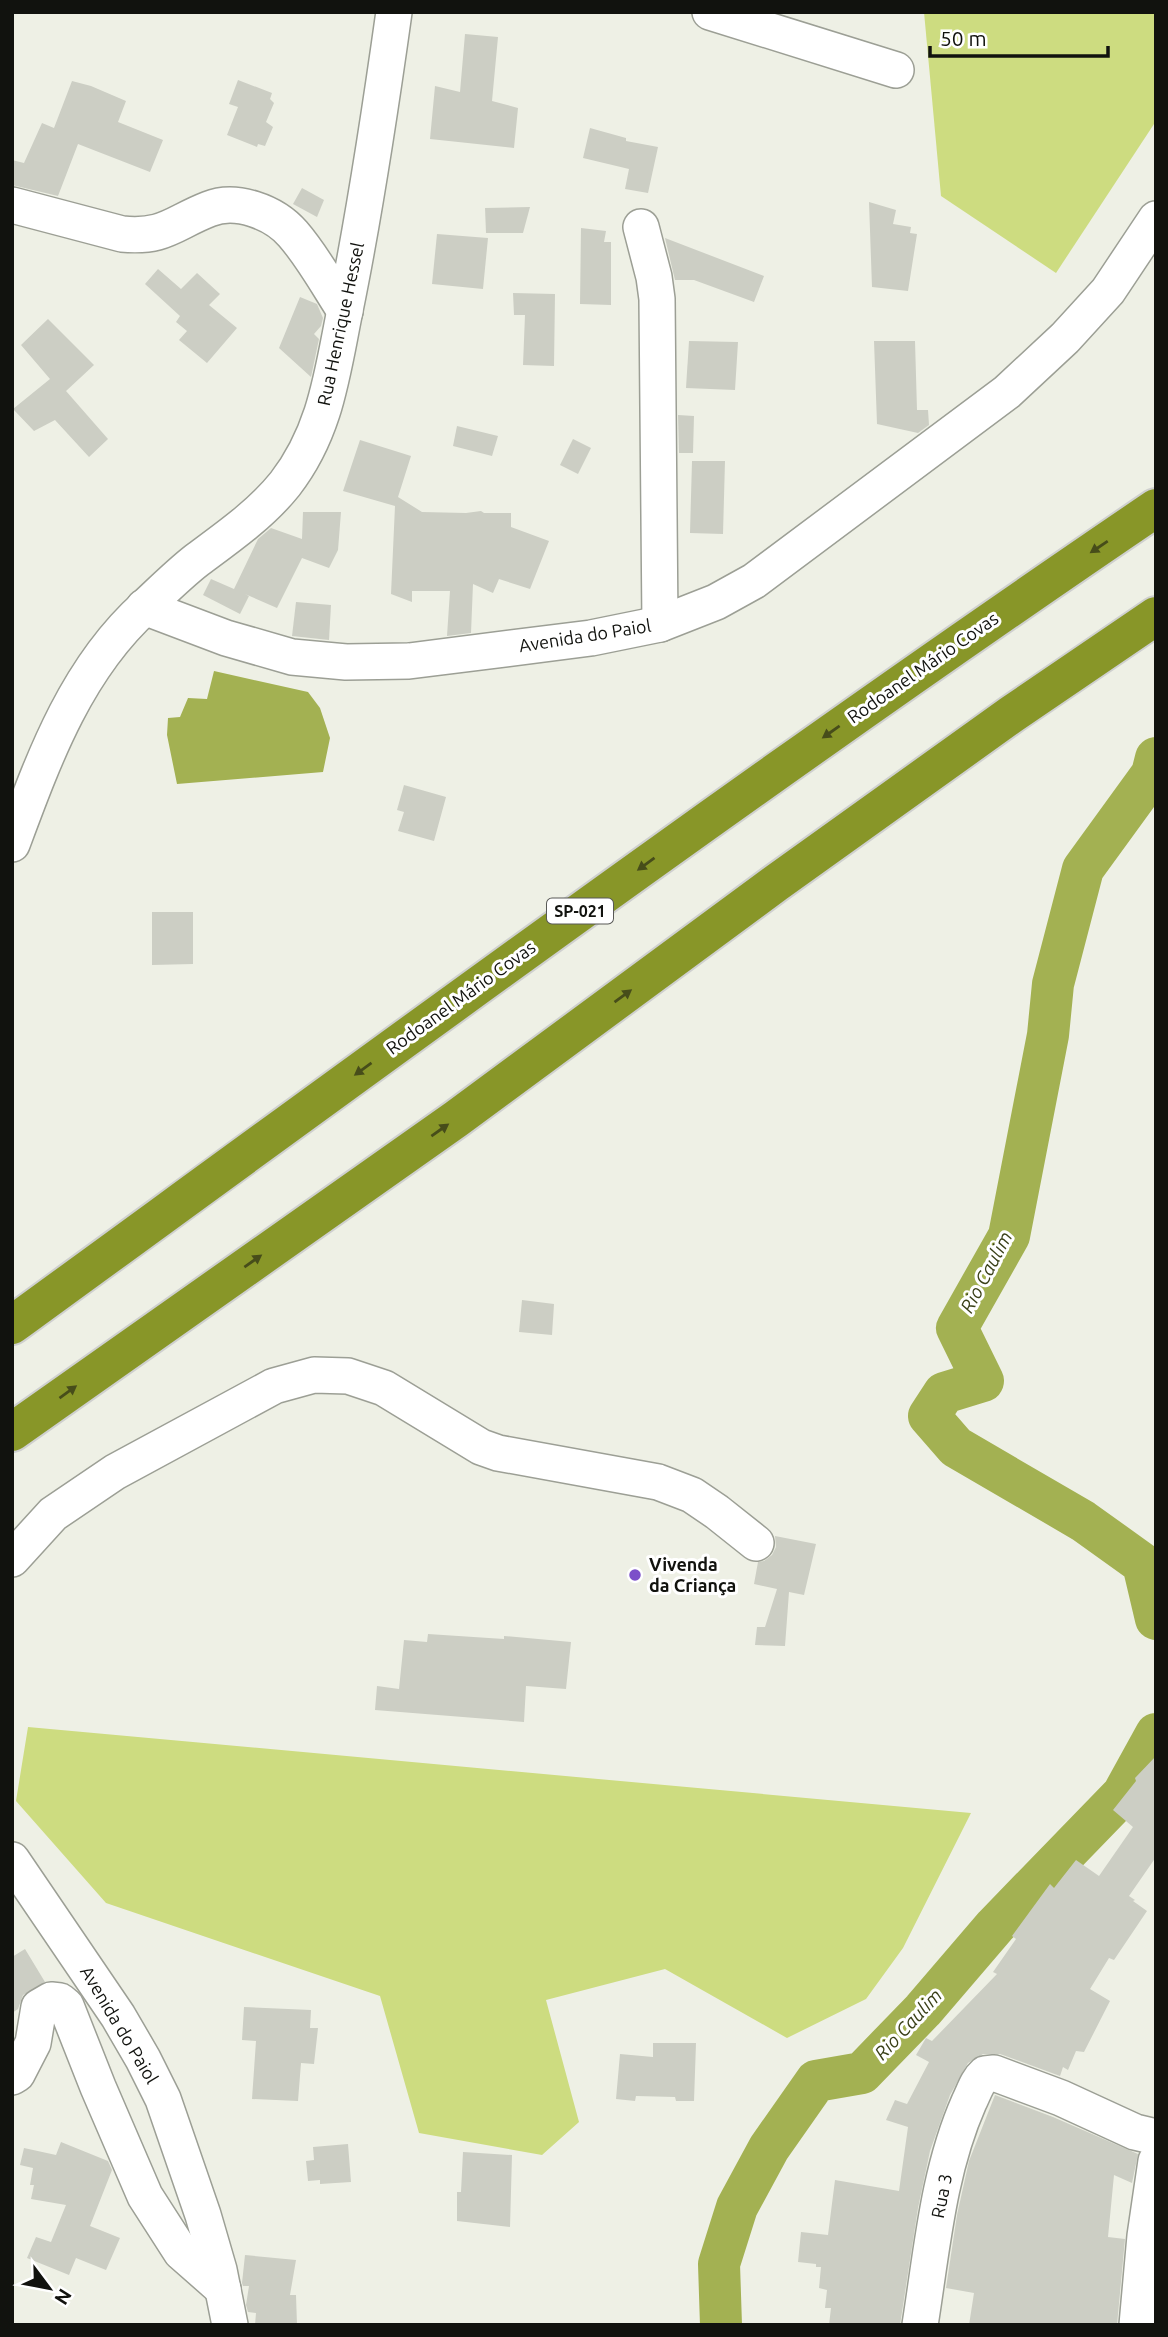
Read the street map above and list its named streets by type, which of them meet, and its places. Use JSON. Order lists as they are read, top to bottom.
{
  "streets": {
    "highway": ["Rodoanel Mário Covas", "SP-021"],
    "street": ["Rua Henrique Hessel", "Avenida do Paiol", "Rua 3"]
  },
  "crossings": [
    ["Rua Henrique Hessel", "Avenida do Paiol"]
  ],
  "water": ["Rio Caulim"],
  "places": ["Vivenda da Criança"],
  "scale_bar": "50 m",
  "north": "bottom right"
}
